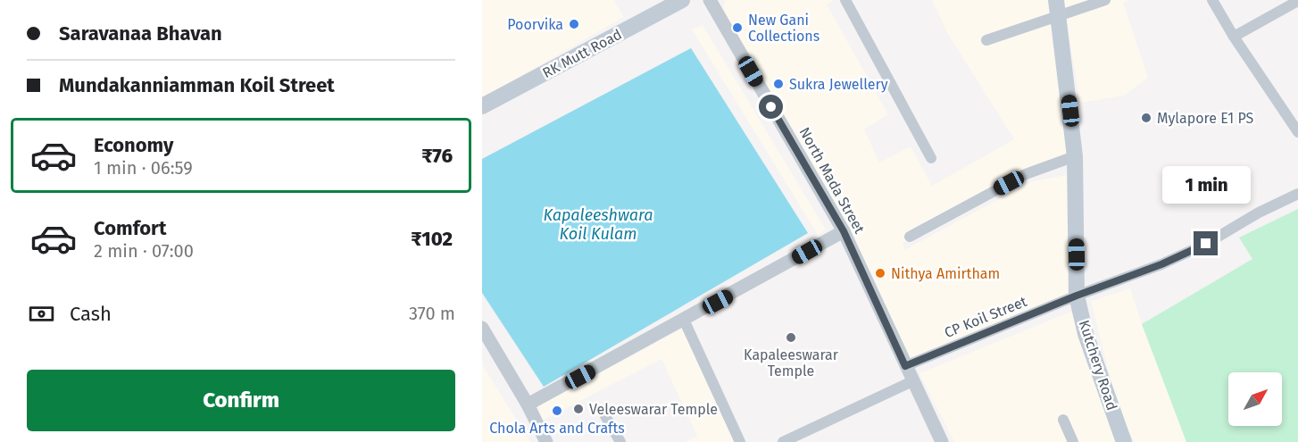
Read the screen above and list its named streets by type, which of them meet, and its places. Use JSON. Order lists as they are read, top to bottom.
{
  "streets": {
    "main road": ["RK Mutt Road", "Kutchery Road"],
    "street": ["North Mada Street", "CP Koil Street"]
  },
  "crossings": [
    ["North Mada Street", "CP Koil Street"],
    ["CP Koil Street", "Kutchery Road"]
  ],
  "water": ["Kapaleeshwara Koil Kulam"],
  "places": [
    "Poorvika",
    "New Gani Collections",
    "Sukra Jewellery",
    "Mylapore E1 PS",
    "Nithya Amirtham",
    "Kapaleeswarar Temple",
    "Veleeswarar Temple",
    "Chola Arts and Crafts"
  ],
  "north": "top right",
  "page": {
    "banner": ["Saravanaa Bhavan", "Mundakanniamman Koil Street"],
    "list": [
      {
        "name": "Economy",
        "note": "1 min · 06:59",
        "value": "₹76"
      },
      {
        "name": "Comfort",
        "note": "2 min · 07:00",
        "value": "₹102"
      }
    ],
    "bubble": "1 min",
    "pay": ["Cash", "370 m"],
    "buttons": "Confirm"
  }
}
